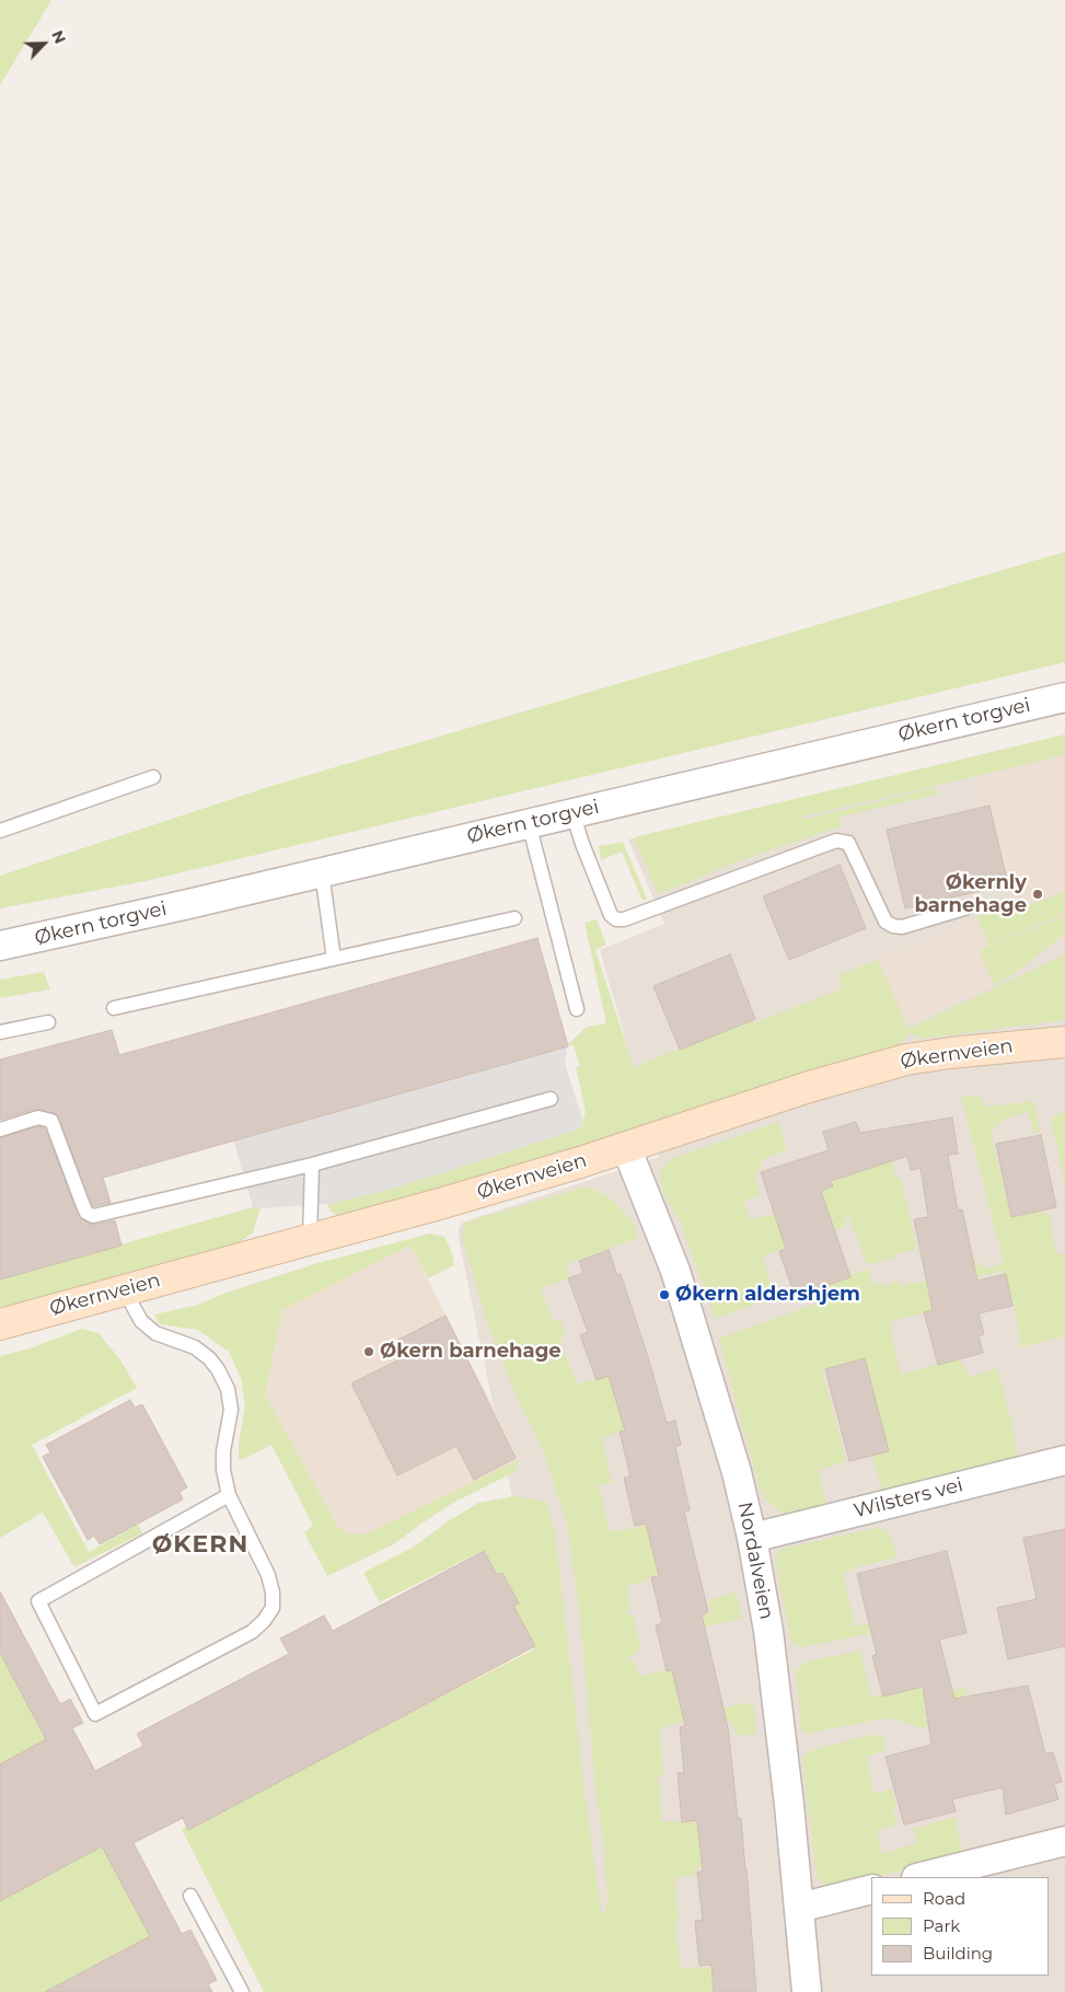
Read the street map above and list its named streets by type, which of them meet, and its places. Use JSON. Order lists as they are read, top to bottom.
{
  "streets": {
    "street": [
      "Økern torgvei",
      "Økernveien",
      "Wilsters vei",
      "Nordalveien"
    ]
  },
  "crossings": [
    ["Økernveien", "Nordalveien"],
    ["Wilsters vei", "Nordalveien"]
  ],
  "districts": ["ØKERN"],
  "places": ["Økernly barnehage", "Økern aldershjem", "Økern barnehage"],
  "legend": ["Road", "Park", "Building"],
  "north": "top right"
}
